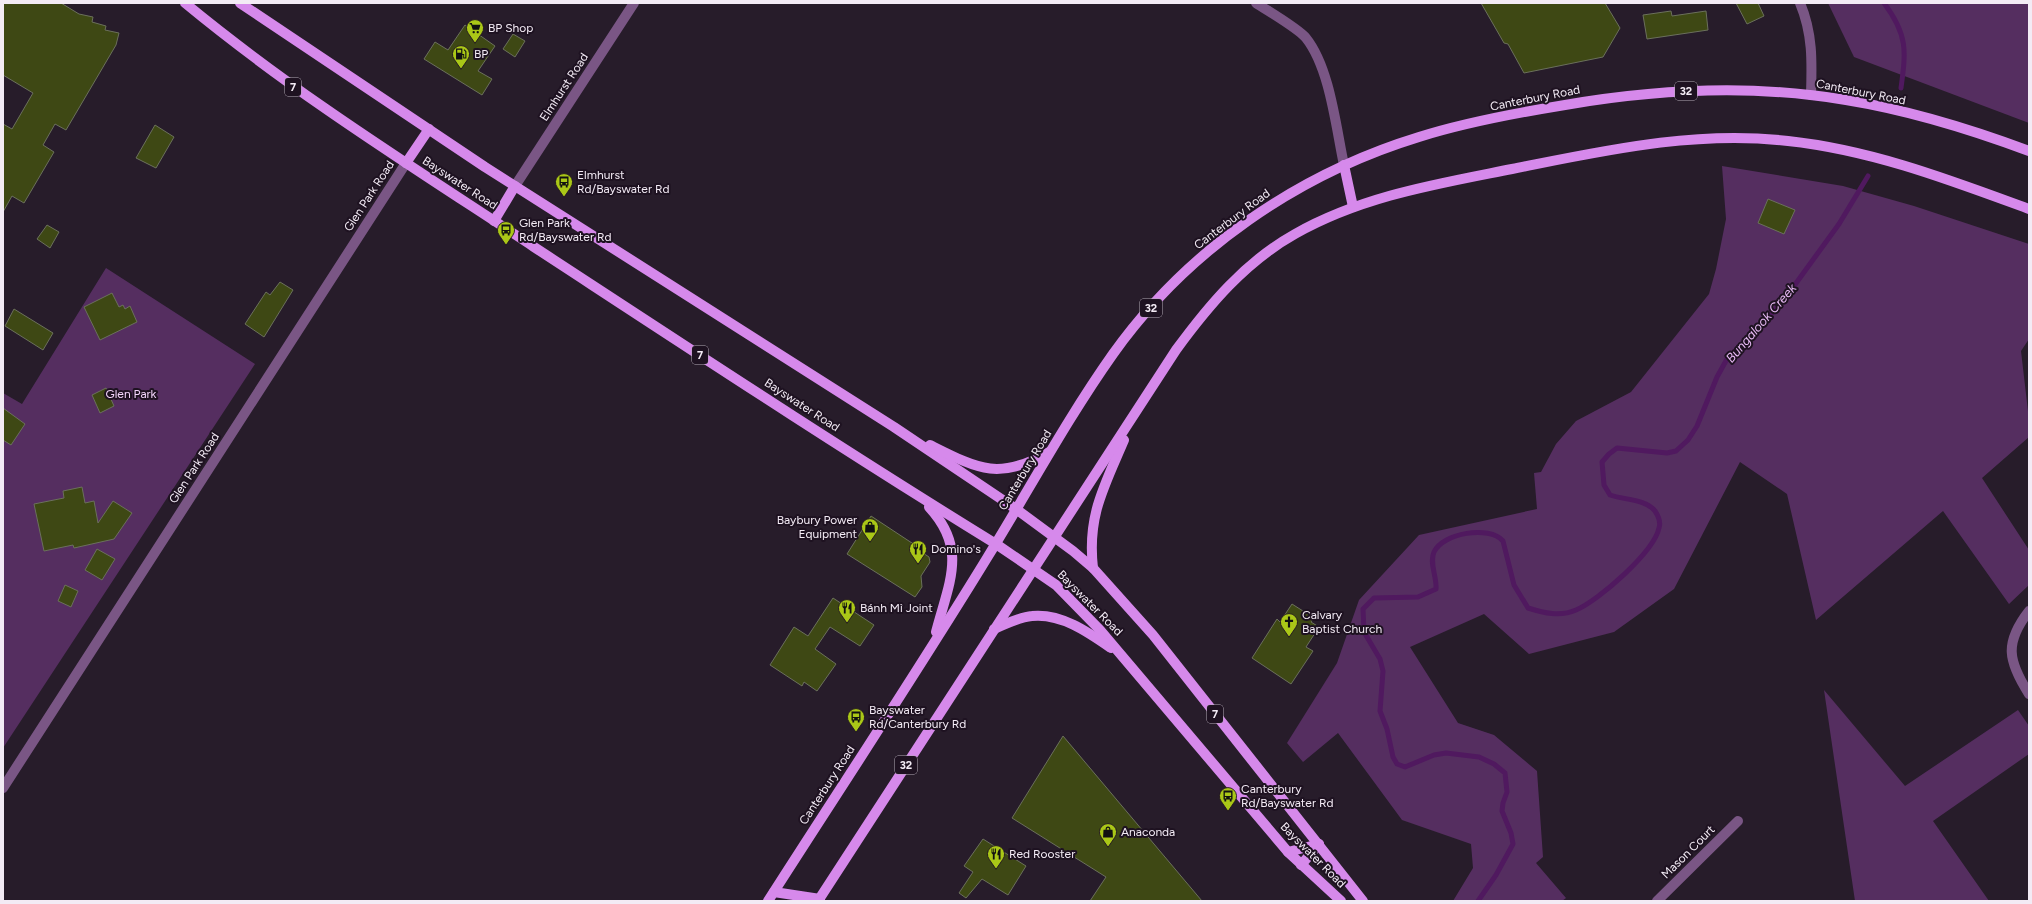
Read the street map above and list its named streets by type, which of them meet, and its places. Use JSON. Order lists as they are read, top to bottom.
{
  "streets": {
    "main road": [
      "7",
      "32",
      "Canterbury Road",
      "Bayswater Road"
    ],
    "street": ["Elmhurst Road", "Glen Park Road", "Mason Court"]
  },
  "crossings": [
    ["Elmhurst Road", "Bayswater Road"],
    ["32", "Bayswater Road"],
    ["Canterbury Road", "Bayswater Road"],
    ["Bayswater Road", "Glen Park Road"]
  ],
  "water": ["Bungalook Creek"],
  "parks": ["Glen Park"],
  "places": {
    "supermarket": ["BP Shop"],
    "fuel station": ["BP"],
    "bus stop": [
      "Elmhurst Rd/Bayswater Rd",
      "Glen Park Rd/Bayswater Rd",
      "Bayswater Rd/Canterbury Rd",
      "Canterbury Rd/Bayswater Rd"
    ],
    "shop": ["Baybury Power Equipment", "Anaconda"],
    "restaurant": ["Domino's", "Bánh Mì Joint", "Red Rooster"],
    "church": ["Calvary Baptist Church"]
  }
}
